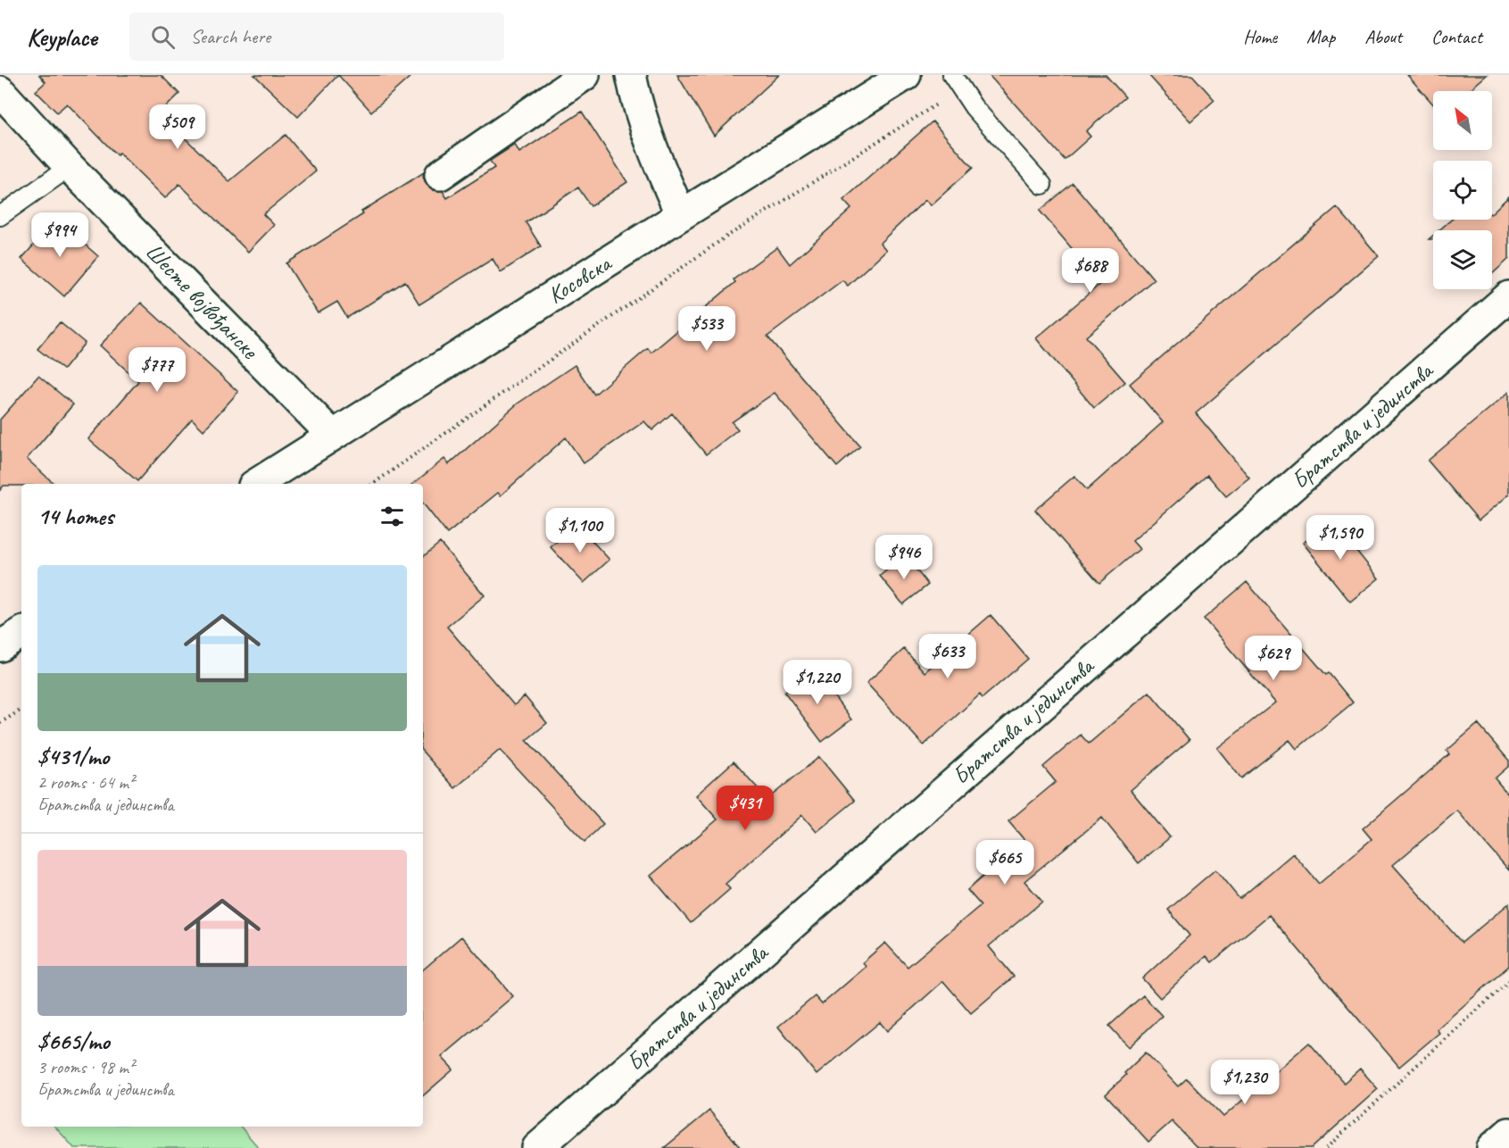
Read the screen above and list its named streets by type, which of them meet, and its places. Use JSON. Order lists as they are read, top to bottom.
{
  "streets": {
    "street": ["Косовска", "Шесте војвођанске", "Братства и јединства"]
  },
  "crossings": [
    ["Косовска", "Шесте војвођанске"]
  ],
  "north": "top left",
  "page": {
    "header": "Keyplace",
    "search": "Search here",
    "nav": [
      "Home",
      "Map",
      "About",
      "Contact"
    ],
    "price": [
      "$509",
      "$994",
      "$688",
      "$533",
      "$777",
      "$1,100",
      "$1,590",
      "$946",
      "$633",
      "$629",
      "$1,220",
      "$431",
      "$665",
      "$1,230"
    ],
    "heading": "14 homes",
    "list": [
      {
        "name": "$431/mo",
        "note": "2 rooms · 64 m² · Братства и јединства"
      },
      {
        "name": "$665/mo",
        "note": "3 rooms · 98 m² · Братства и јединства"
      }
    ]
  }
}
